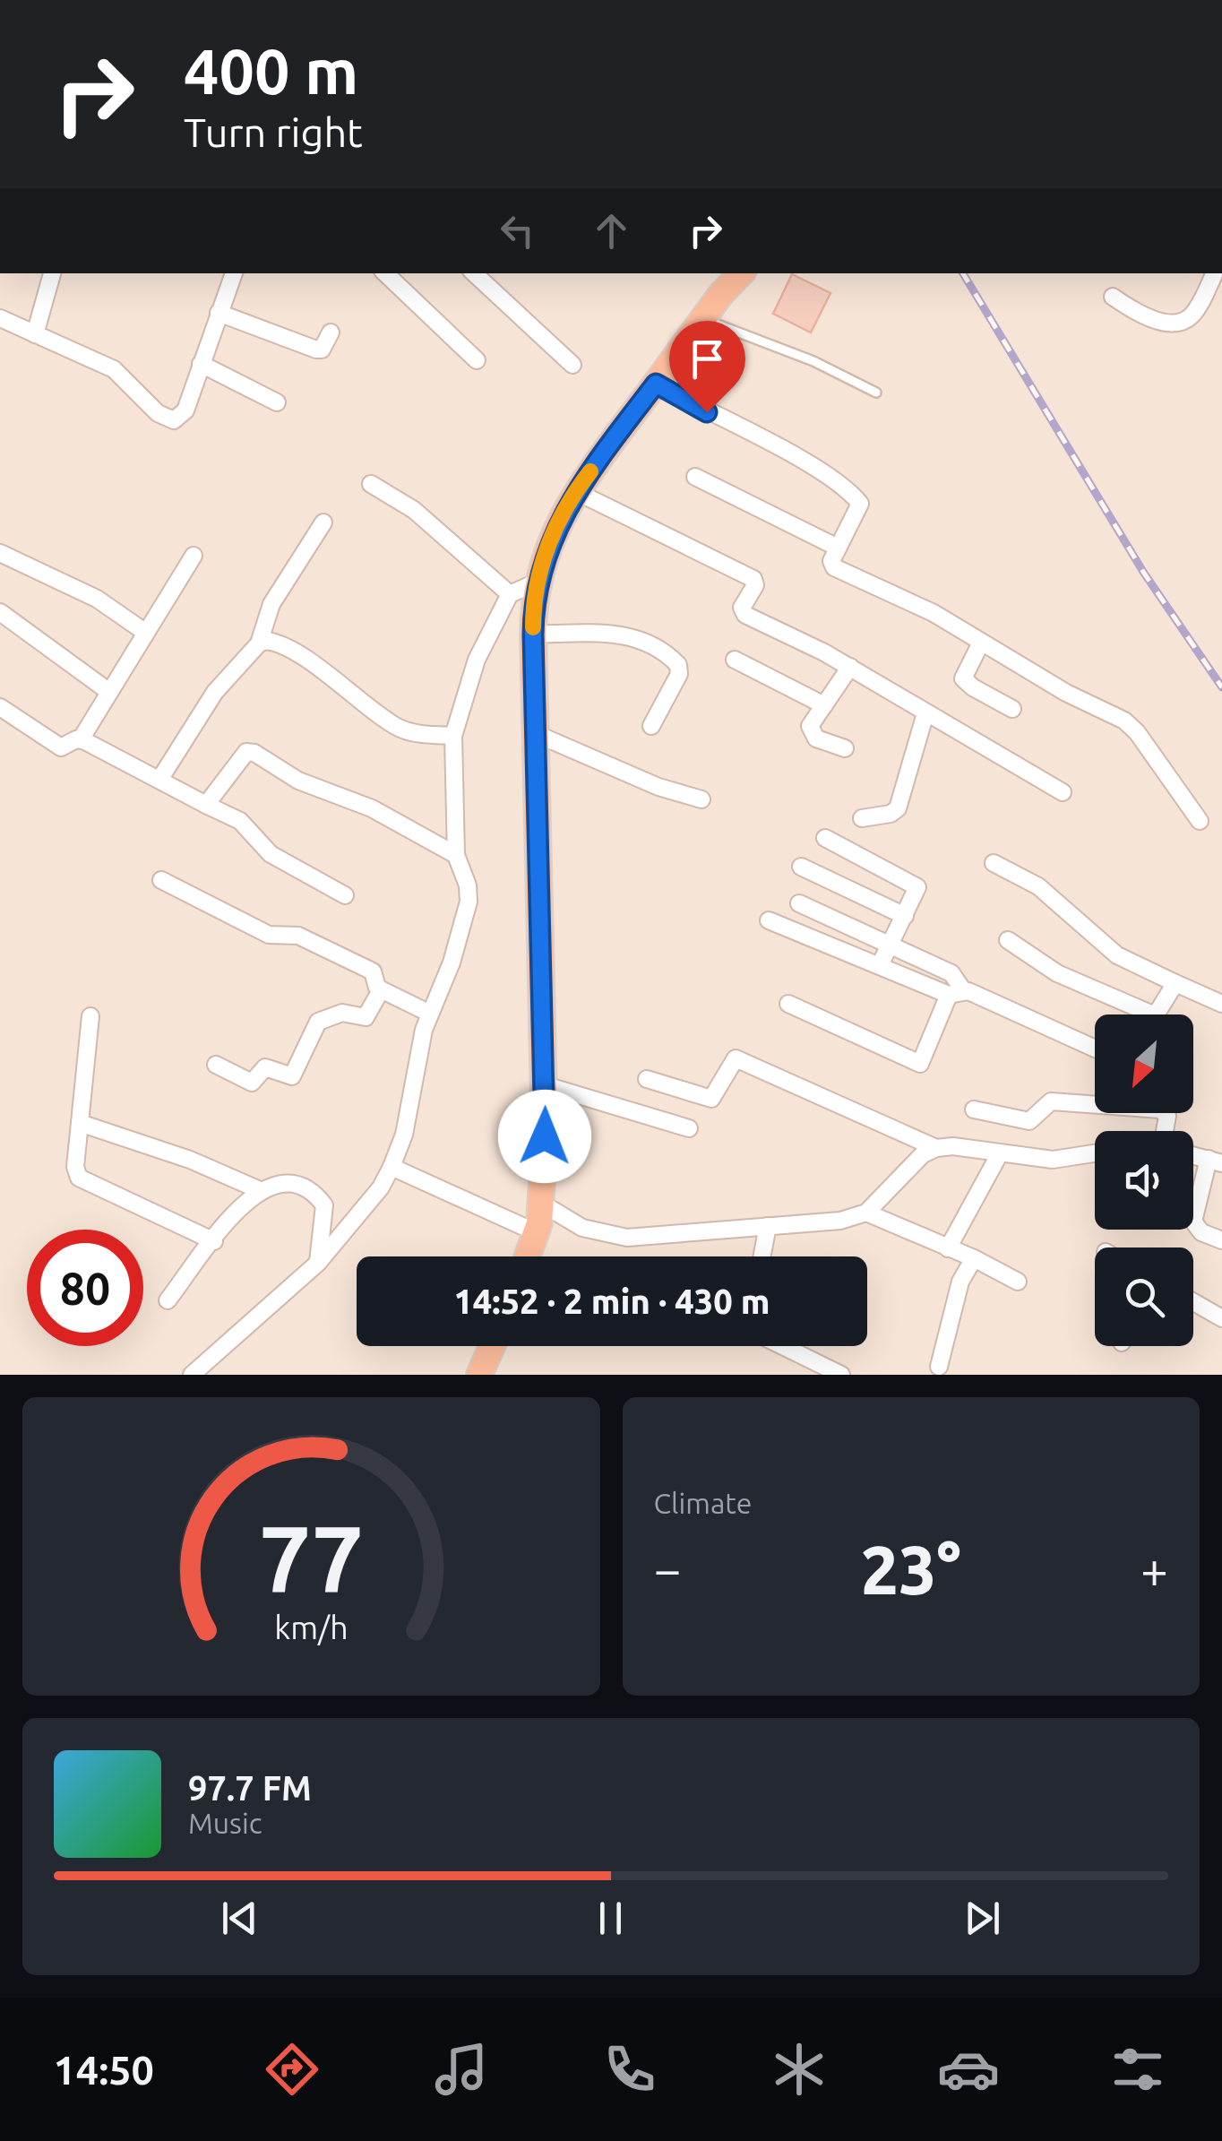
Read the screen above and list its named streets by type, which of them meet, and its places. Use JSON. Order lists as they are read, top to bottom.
{
  "north": "bottom left",
  "page": {
    "turn": ["400 m", "Turn right"],
    "limit": "80",
    "trip": "14:52 · 2 min · 430 m",
    "tile": "Climate",
    "heat": ["−", "23°", "+"],
    "song": ["97.7 FM", "Music"],
    "tabs": "14:50",
    "gauge": ["77", "km/h"]
  }
}
